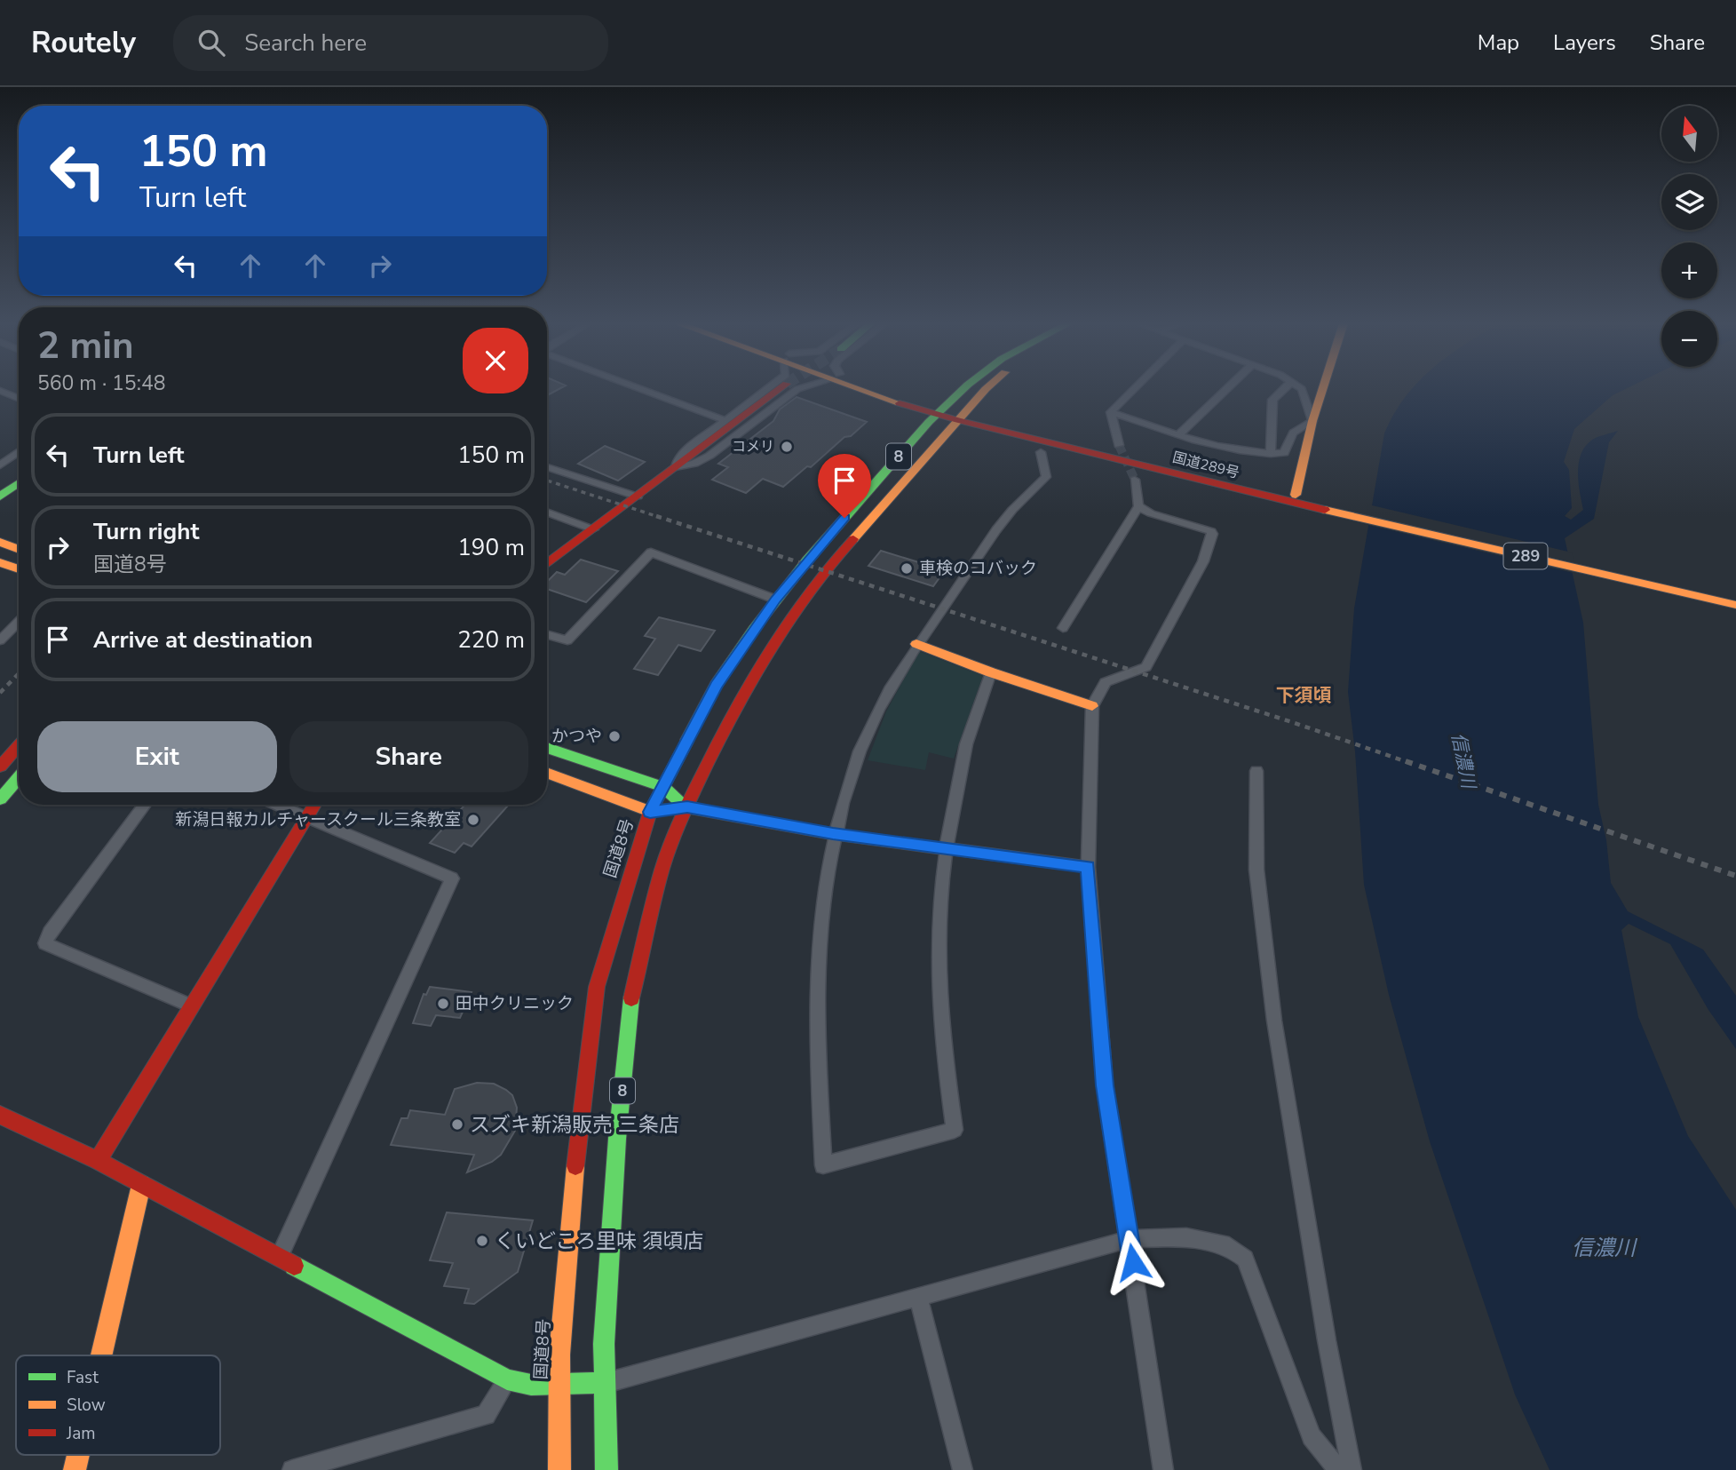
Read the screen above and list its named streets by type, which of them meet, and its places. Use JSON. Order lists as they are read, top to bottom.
{
  "streets": {
    "main road": [
      "8",
      "国道289号",
      "289",
      "国道8号"
    ]
  },
  "crossings": [
    ["8", "国道289号"],
    ["国道289号", "国道8号"]
  ],
  "districts": ["下須頃"],
  "water": ["信濃川"],
  "places": [
    "コメリ",
    "車検のコバック",
    "かつや",
    "新潟日報カルチャースクール三条教室",
    "田中クリニック",
    "スズキ新潟販売 三条店",
    "くいどころ里味 須頃店"
  ],
  "legend": ["Fast", "Slow", "Jam"],
  "north": "top",
  "page": {
    "header": "Routely",
    "search": "Search here",
    "nav": ["Map", "Layers", "Share"],
    "map_buttons": ["+", "−"],
    "turn": ["150 m", "Turn left"],
    "heading": ["2 min", "560 m · 15:48"],
    "list": [
      {
        "name": "Turn left",
        "value": "150 m"
      },
      {
        "name": "Turn right",
        "note": "国道8号",
        "value": "190 m"
      },
      {
        "name": "Arrive at destination",
        "value": "220 m"
      }
    ],
    "buttons": ["Exit", "Share"]
  }
}
